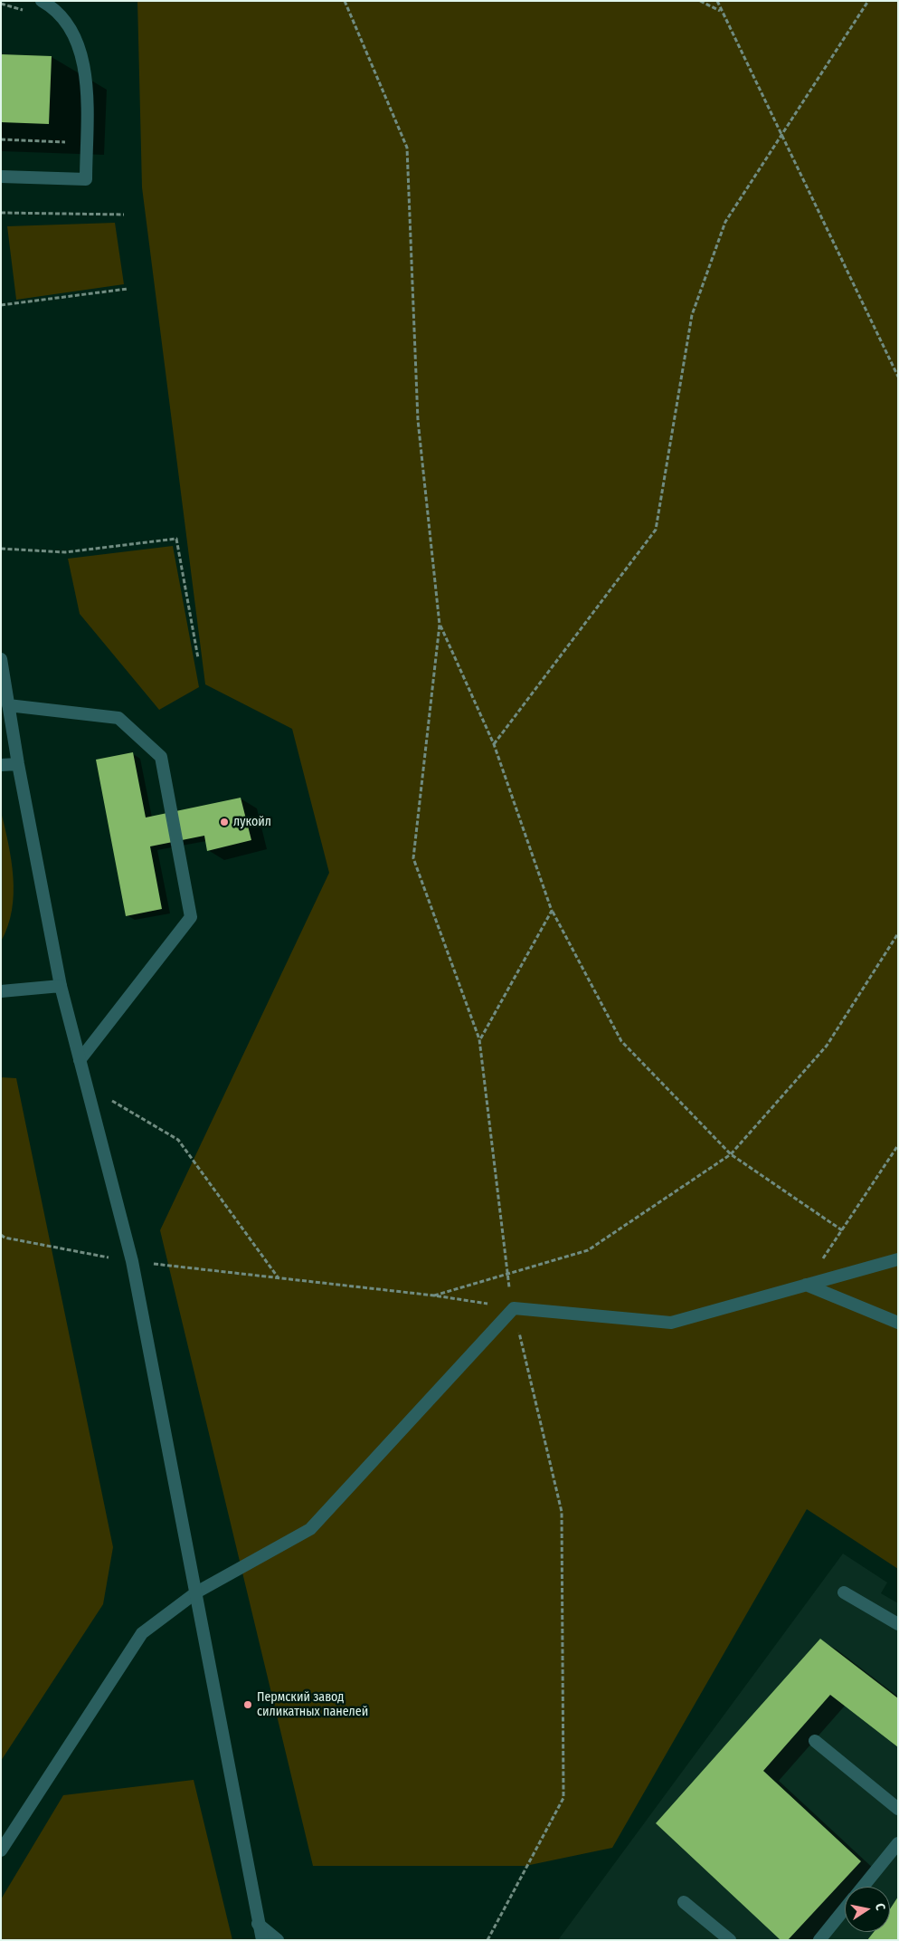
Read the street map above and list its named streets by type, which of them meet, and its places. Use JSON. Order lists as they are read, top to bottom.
{
  "places": ["лукойл", "Пермский завод силикатных панелей"],
  "north": "right"
}
